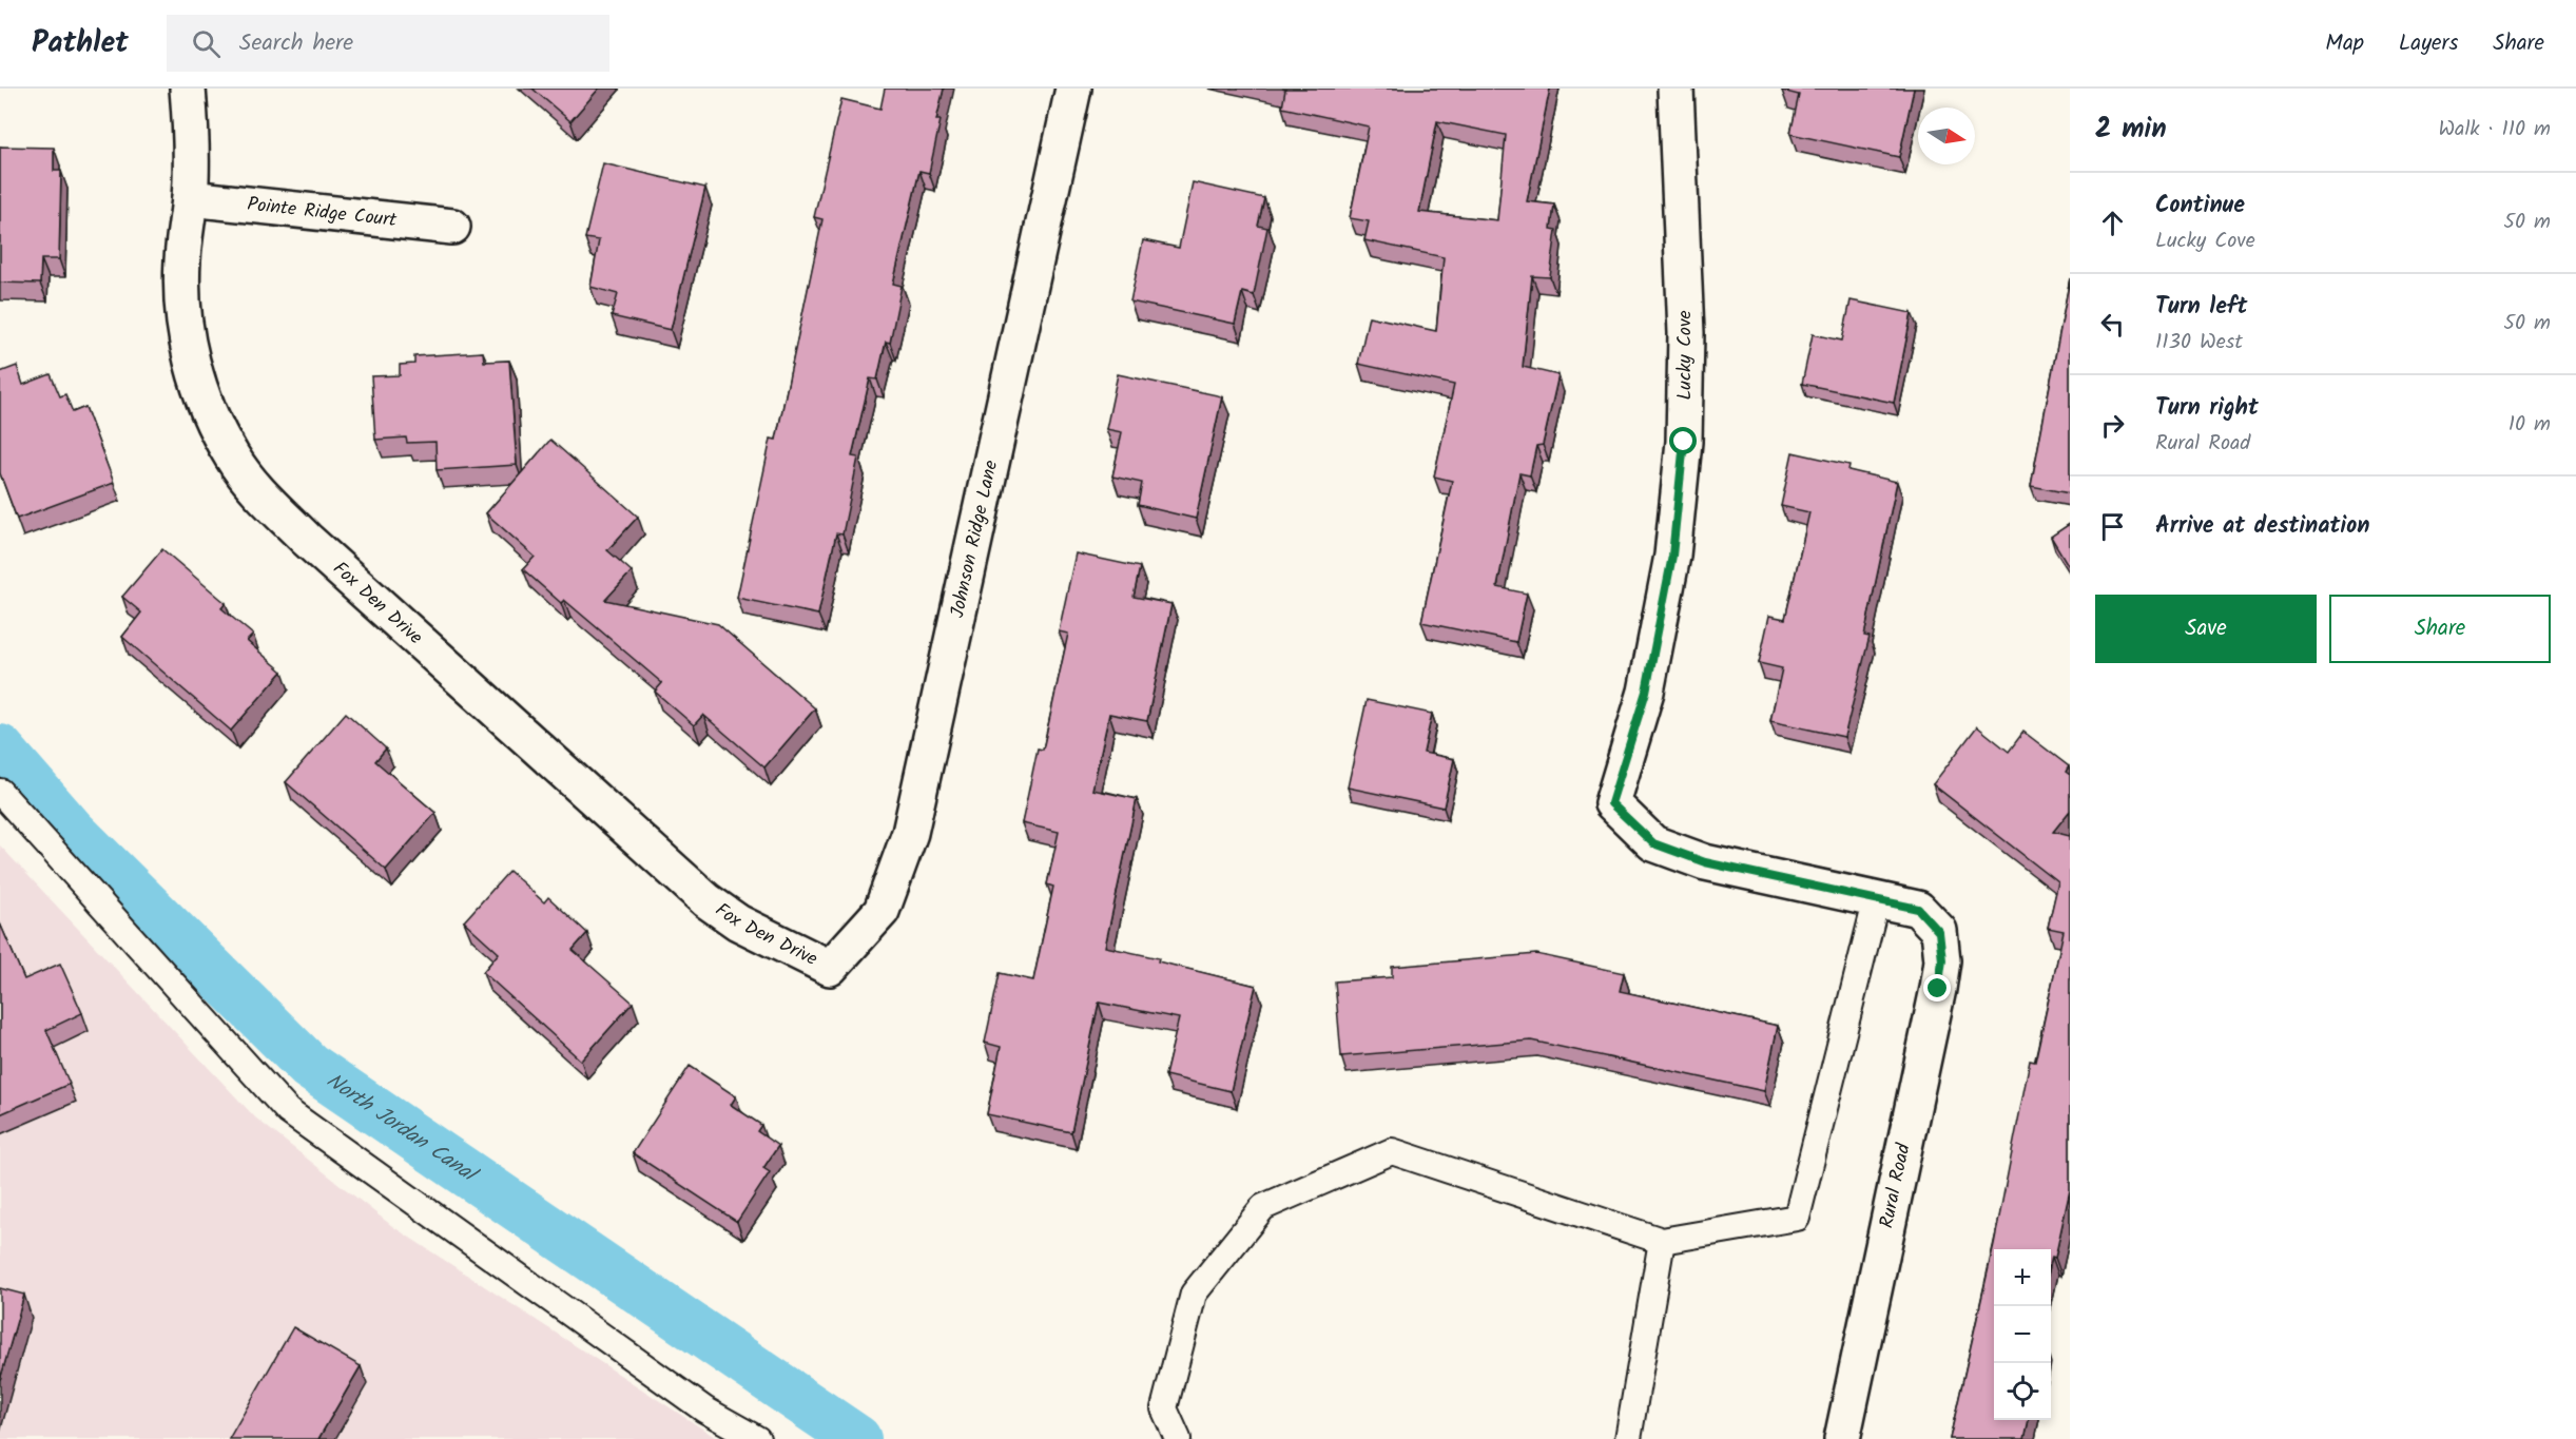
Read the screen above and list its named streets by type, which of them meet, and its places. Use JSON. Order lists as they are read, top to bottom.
{
  "streets": {
    "street": [
      "Pointe Ridge Court",
      "Lucky Cove",
      "Johnson Ridge Lane",
      "Fox Den Drive",
      "Rural Road"
    ]
  },
  "crossings": [
    ["Pointe Ridge Court", "Fox Den Drive"],
    ["Lucky Cove", "Rural Road"],
    ["Johnson Ridge Lane", "Fox Den Drive"]
  ],
  "water": ["North Jordan Canal"],
  "north": "right",
  "page": {
    "header": "Pathlet",
    "search": "Search here",
    "nav": ["Map", "Layers", "Share"],
    "heading": ["2 min", "Walk · 110 m"],
    "list": [
      ["Continue", "Lucky Cove", "50 m"],
      ["Turn left", "1130 West", "50 m"],
      ["Turn right", "Rural Road", "10 m"],
      "Arrive at destination"
    ],
    "buttons": ["Save", "Share"],
    "map_buttons": ["+", "−"]
  }
}
